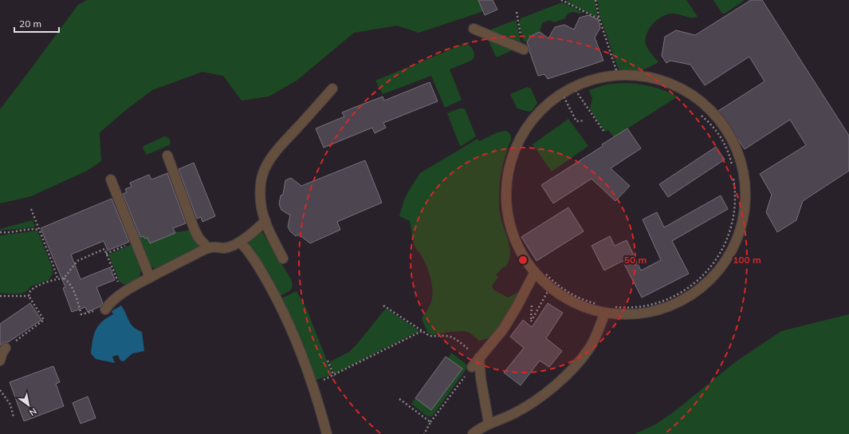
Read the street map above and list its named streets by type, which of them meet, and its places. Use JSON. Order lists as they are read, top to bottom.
{
  "scale_bar": "20 m",
  "north": "bottom right",
  "rings": ["50 m", "100 m"]
}
